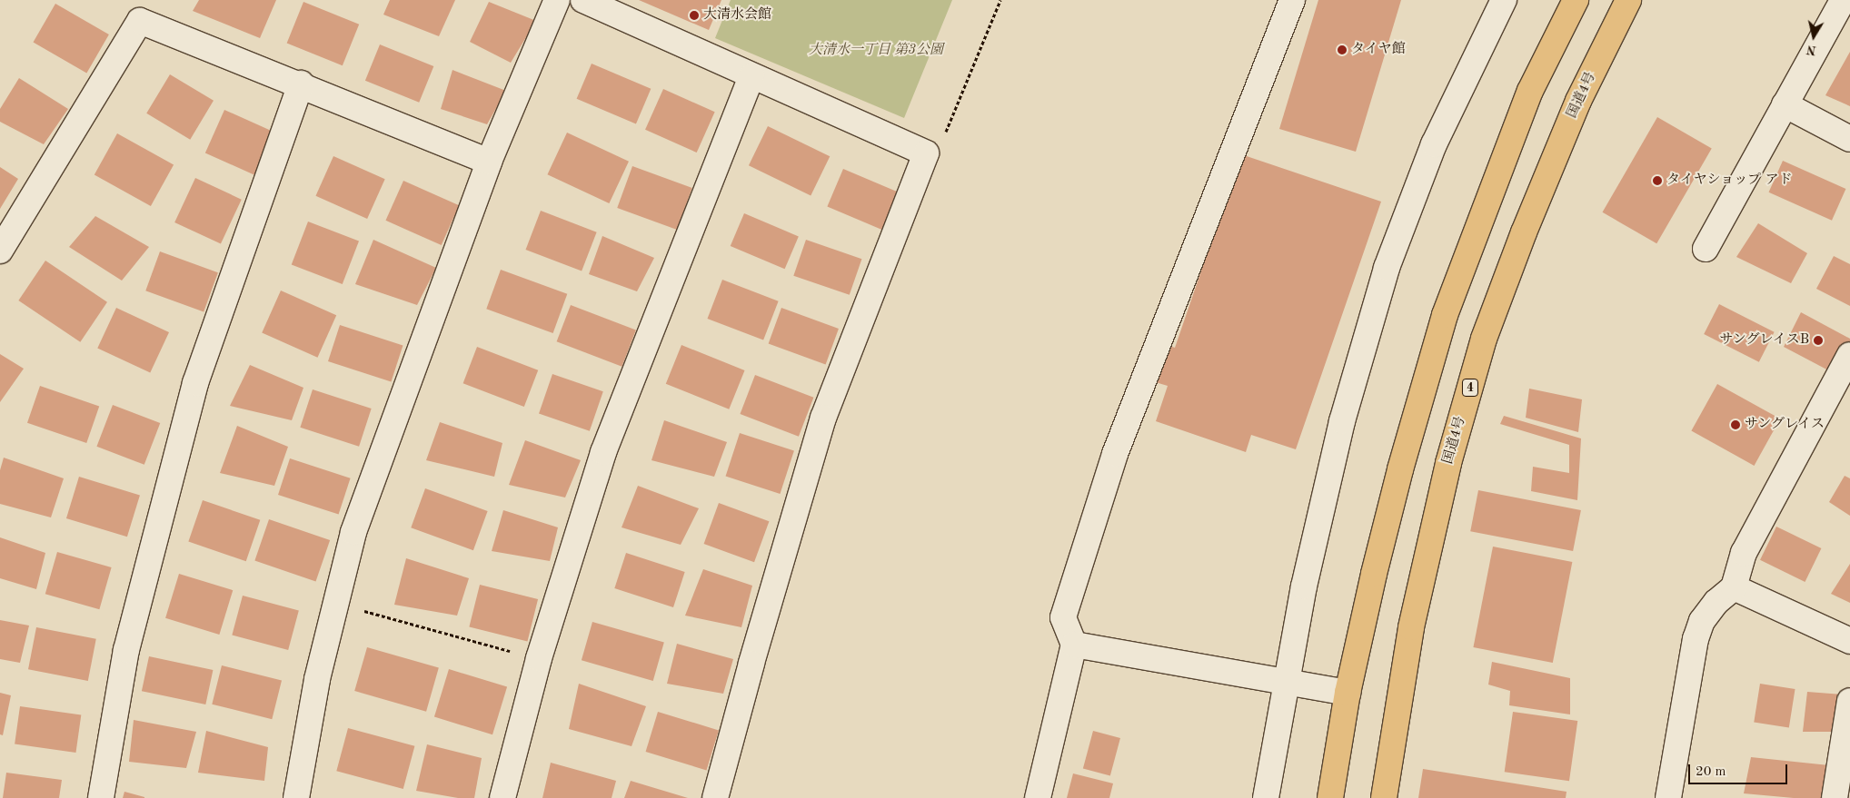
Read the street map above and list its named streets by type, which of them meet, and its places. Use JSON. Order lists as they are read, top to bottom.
{
  "streets": {
    "highway": ["国道4号", "4"]
  },
  "parks": ["大清水一丁目 第3公園"],
  "places": [
    "大清水会館",
    "タイヤ館",
    "タイヤショップ アド",
    "サングレイスB",
    "サングレイス"
  ],
  "scale_bar": "20 m",
  "north": "bottom"
}
